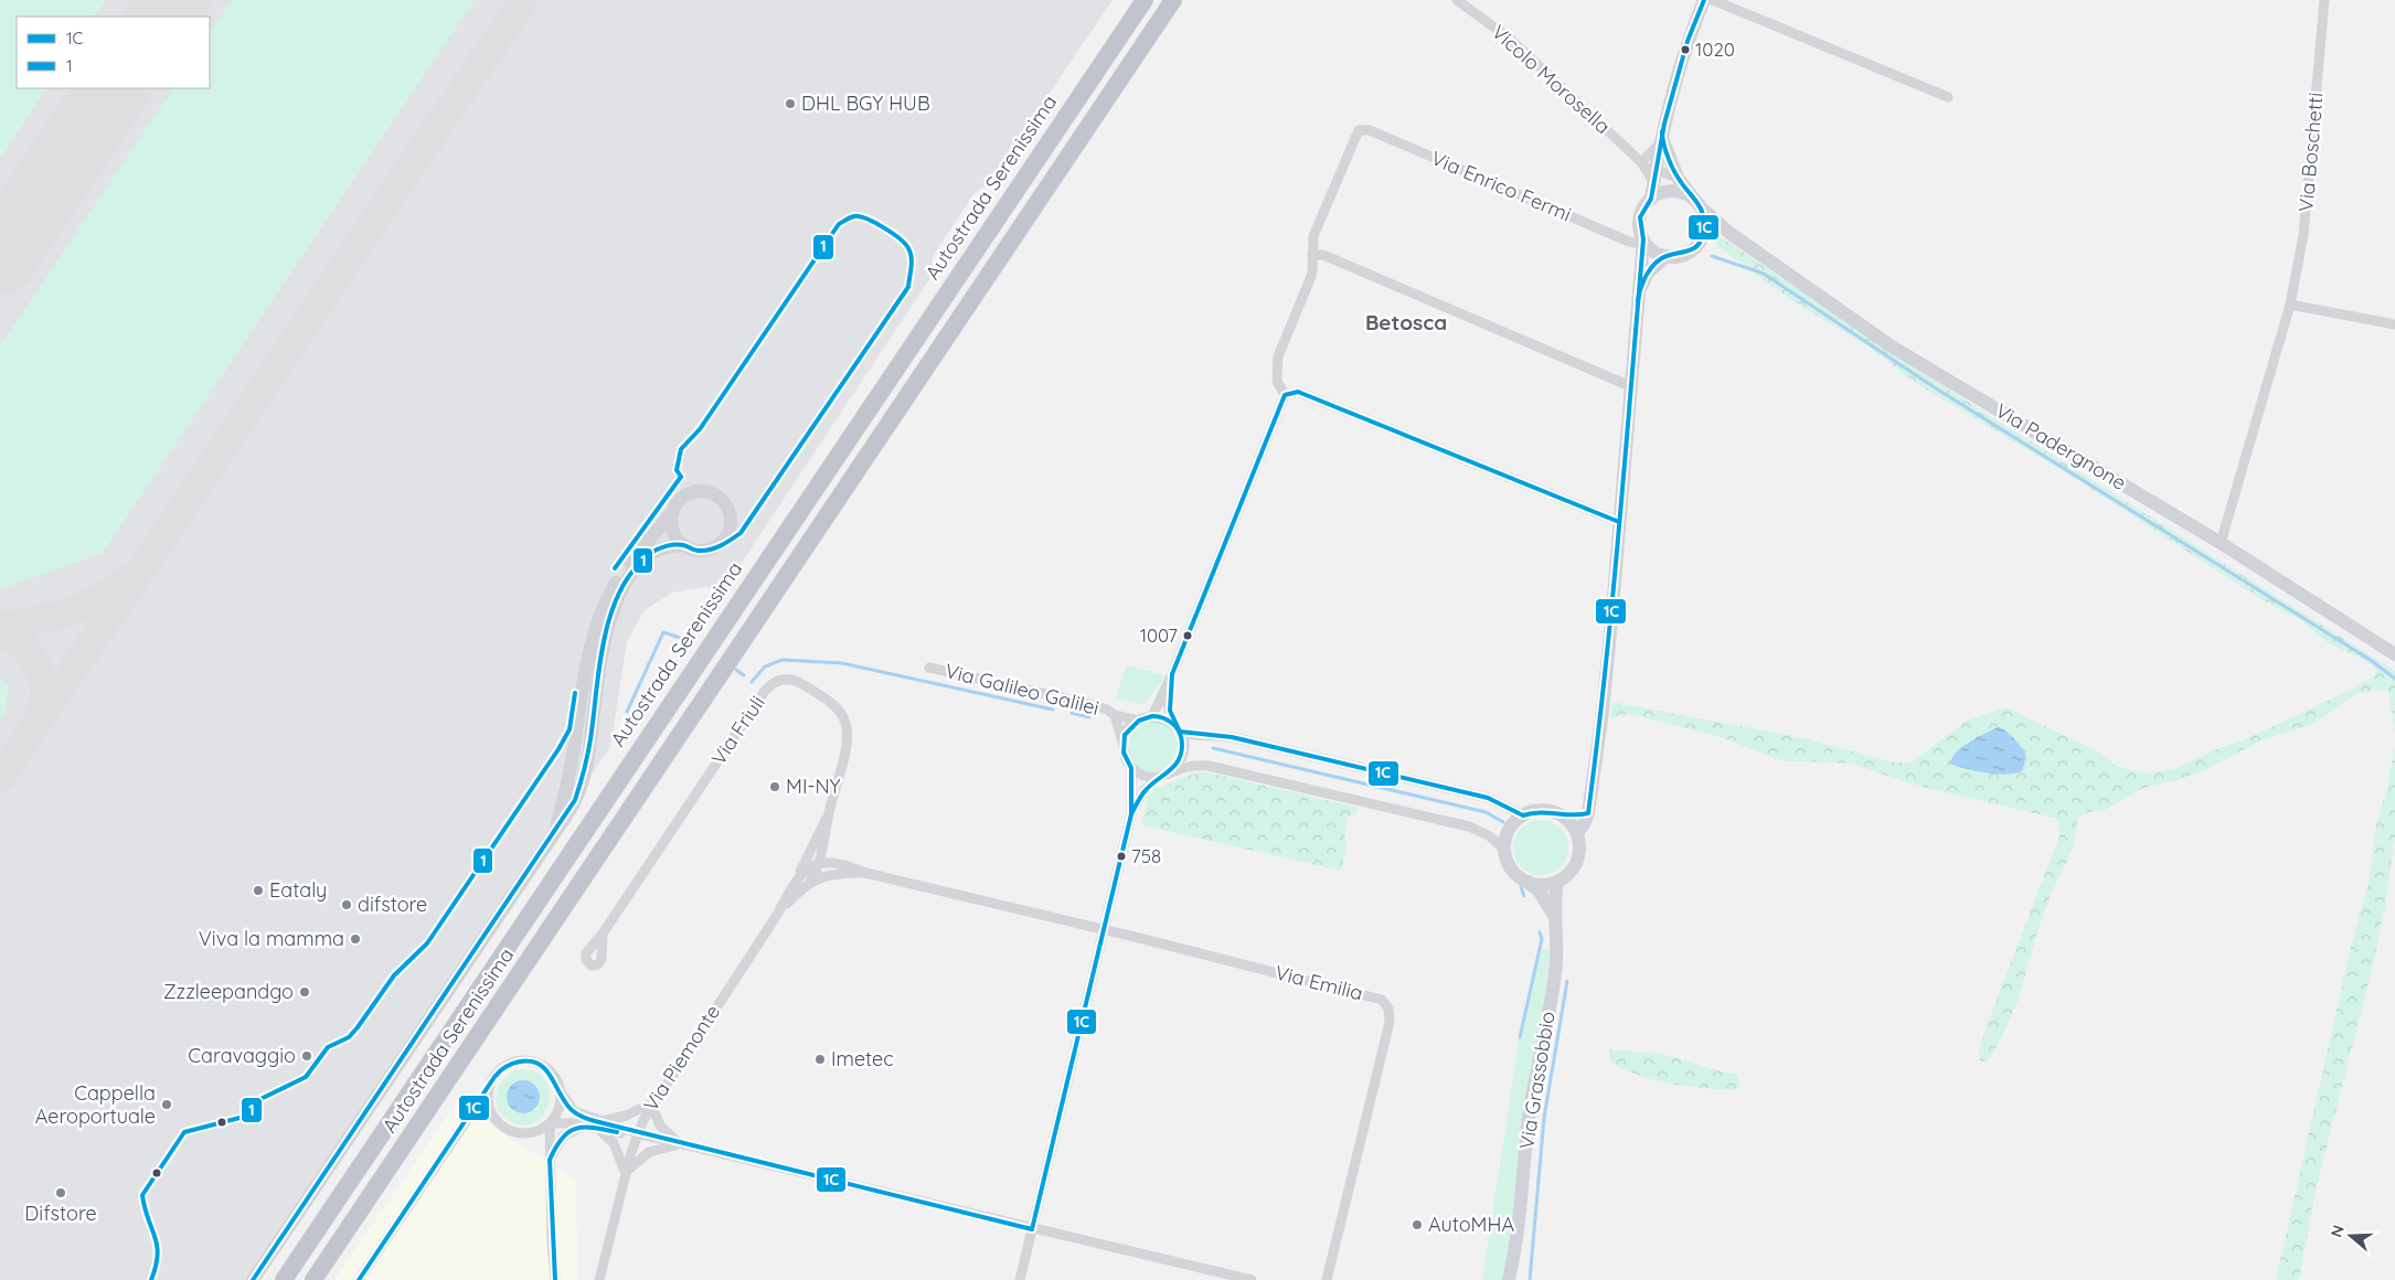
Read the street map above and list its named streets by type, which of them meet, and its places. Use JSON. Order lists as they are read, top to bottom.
{
  "streets": {
    "highway": ["Autostrada Serenissima"],
    "street": [
      "Vicolo Morosella",
      "Via Boschetti",
      "Via Enrico Fermi",
      "Via Padergnone",
      "Via Galileo Galilei",
      "Via Friuli",
      "Via Emilia",
      "Via Piemonte",
      "Via Grassobbio"
    ]
  },
  "crossings": [
    ["Via Boschetti", "Via Padergnone"],
    ["Via Enrico Fermi", "Via Padergnone"],
    ["Via Friuli", "Via Piemonte"],
    ["Via Emilia", "Via Piemonte"]
  ],
  "districts": ["Betosca"],
  "places": [
    "1020",
    "DHL BGY HUB",
    "1007",
    "MI-NY",
    "758",
    "Eataly",
    "difstore",
    "Viva la mamma",
    "Zzzleepandgo",
    "Caravaggio",
    "Imetec",
    "Cappella Aeroportuale",
    "Difstore",
    "AutoMHA"
  ],
  "lines": ["transit line 1C", "transit line 1"],
  "legend": ["1C", "1"],
  "north": "left"
}
